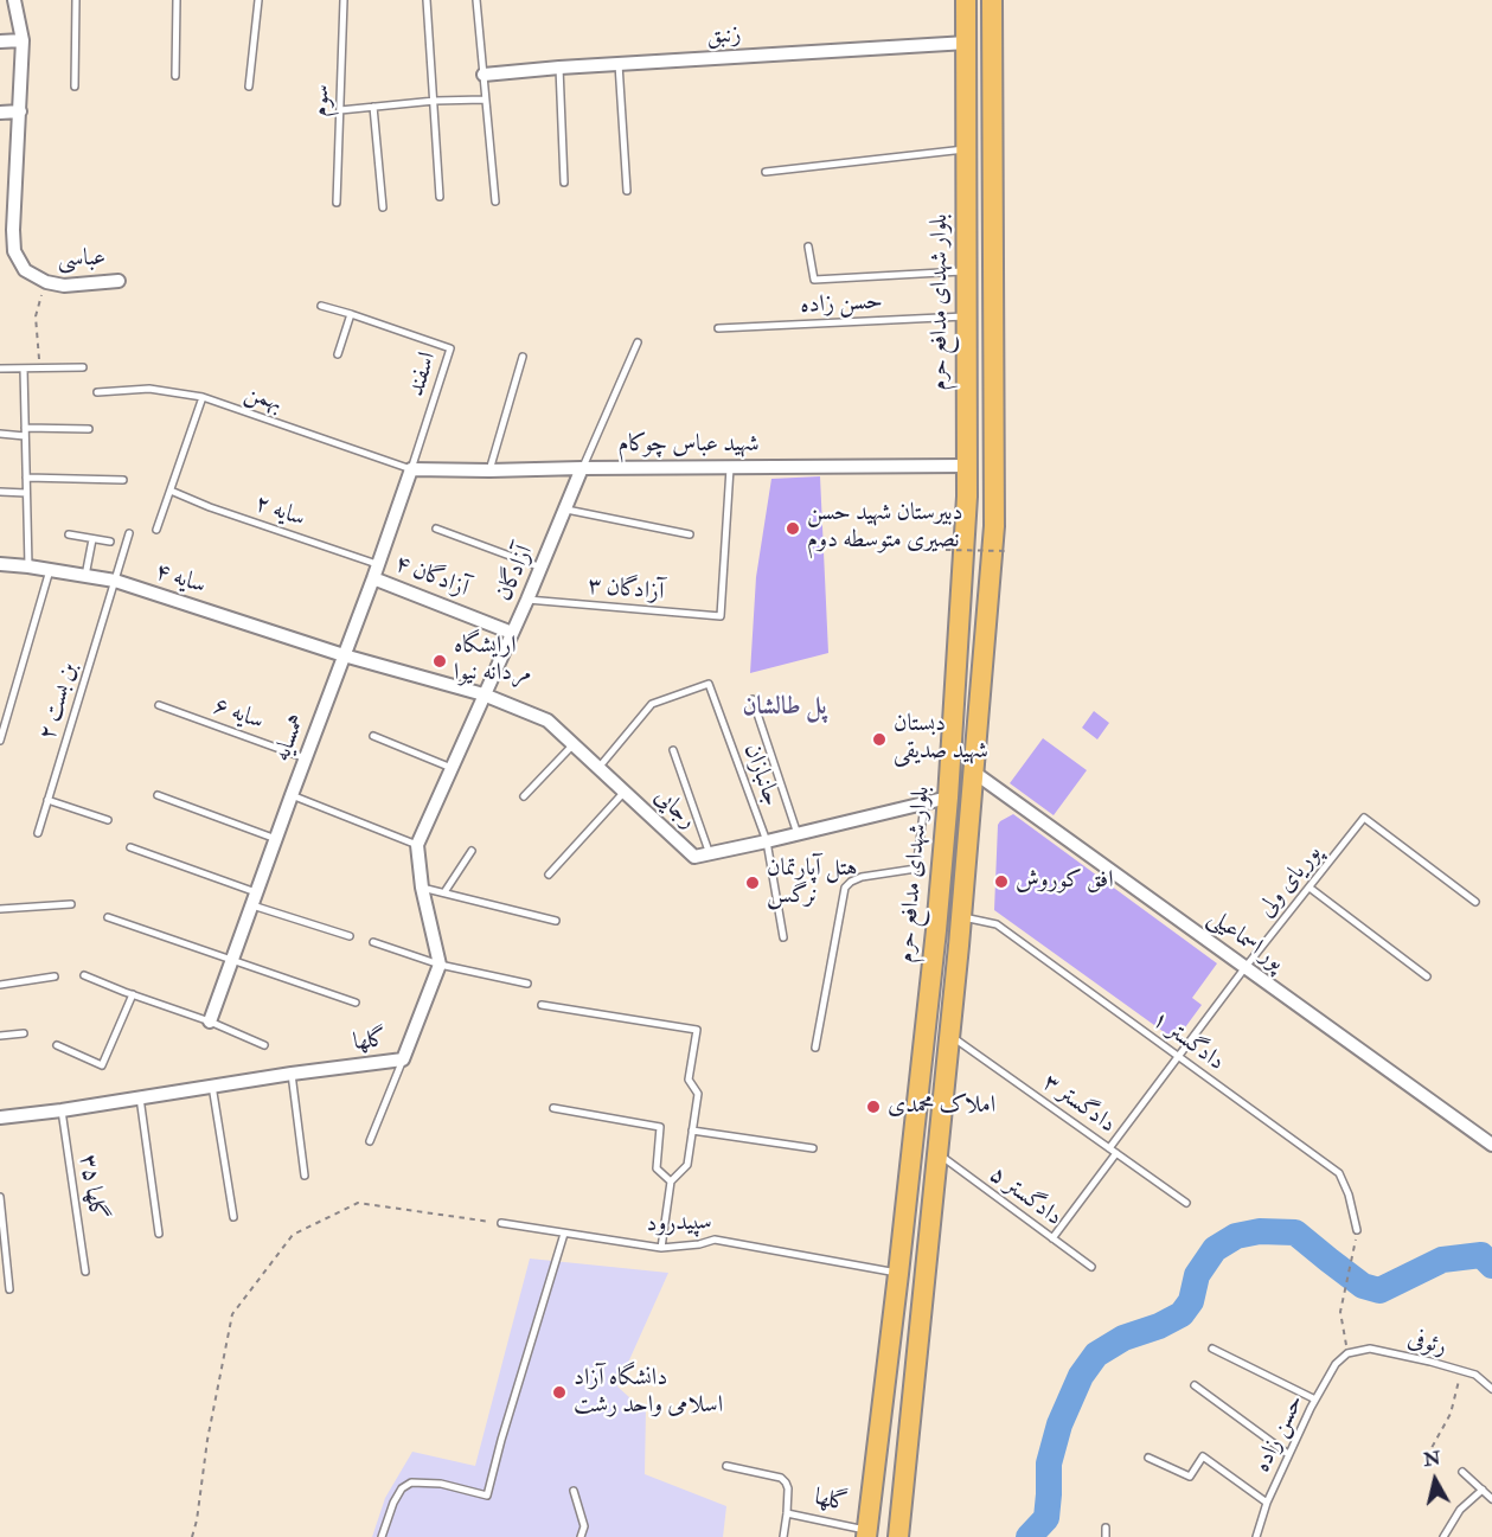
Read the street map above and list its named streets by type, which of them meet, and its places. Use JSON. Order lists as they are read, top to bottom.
{
  "streets": {
    "main road": ["بلوار شهدای مدافع حرم"],
    "street": [
      "زنبق",
      "عباسی",
      "شهید عباس چوکام",
      "آزادگان",
      "آزادگان ۴",
      "سایه ۴",
      "همسایه",
      "رجایی",
      "پور اسماعیلی",
      "گلها"
    ],
    "lane": [
      "سوم",
      "حسن زاده",
      "اسفند",
      "بهمن",
      "سایه ۲",
      "آزادگان ۳",
      "بن بست ۲",
      "سایه ۶",
      "جانبازان",
      "پوریای ولی",
      "دادگستر ۱",
      "دادگستر ۳",
      "گلها ۳۵",
      "دادگستر ۵",
      "سپیدرود",
      "رئوفی"
    ]
  },
  "crossings": [
    ["زنبق", "بلوار شهدای مدافع حرم"],
    ["بلوار شهدای مدافع حرم", "حسن زاده"],
    ["بلوار شهدای مدافع حرم", "شهید عباس چوکام"],
    ["بلوار شهدای مدافع حرم", "رجایی"],
    ["بلوار شهدای مدافع حرم", "گلها"],
    ["بلوار شهدای مدافع حرم", "سپیدرود"],
    ["حسن زاده", "رئوفی"],
    ["اسفند", "بهمن"],
    ["اسفند", "شهید عباس چوکام"],
    ["اسفند", "همسایه"],
    ["بهمن", "شهید عباس چوکام"],
    ["بهمن", "همسایه"],
    ["شهید عباس چوکام", "آزادگان"],
    ["شهید عباس چوکام", "آزادگان ۳"],
    ["شهید عباس چوکام", "همسایه"],
    ["سایه ۲", "همسایه"],
    ["آزادگان", "آزادگان ۴"],
    ["آزادگان", "سایه ۴"],
    ["آزادگان", "آزادگان ۳"],
    ["آزادگان", "رجایی"],
    ["آزادگان ۴", "همسایه"],
    ["سایه ۴", "بن بست ۲"],
    ["سایه ۴", "همسایه"],
    ["سایه ۴", "رجایی"],
    ["سایه ۶", "همسایه"],
    ["جانبازان", "رجایی"],
    ["پوریای ولی", "پور اسماعیلی"],
    ["پوریای ولی", "دادگستر ۱"],
    ["پوریای ولی", "دادگستر ۳"],
    ["گلها", "گلها ۳۵"]
  ],
  "districts": ["پل طالشان"],
  "places": [
    "دبیرستان شهید حسن نصیری متوسطه دوم",
    "ارایشگاه مردانه نیوا",
    "دبستان شهید صدیقی",
    "افق کوروش",
    "هتل آپارتمان نرگس",
    "املاک محمدی",
    "دانشگاه آزاد اسلامی واحد رشت"
  ],
  "north": "top"
}
